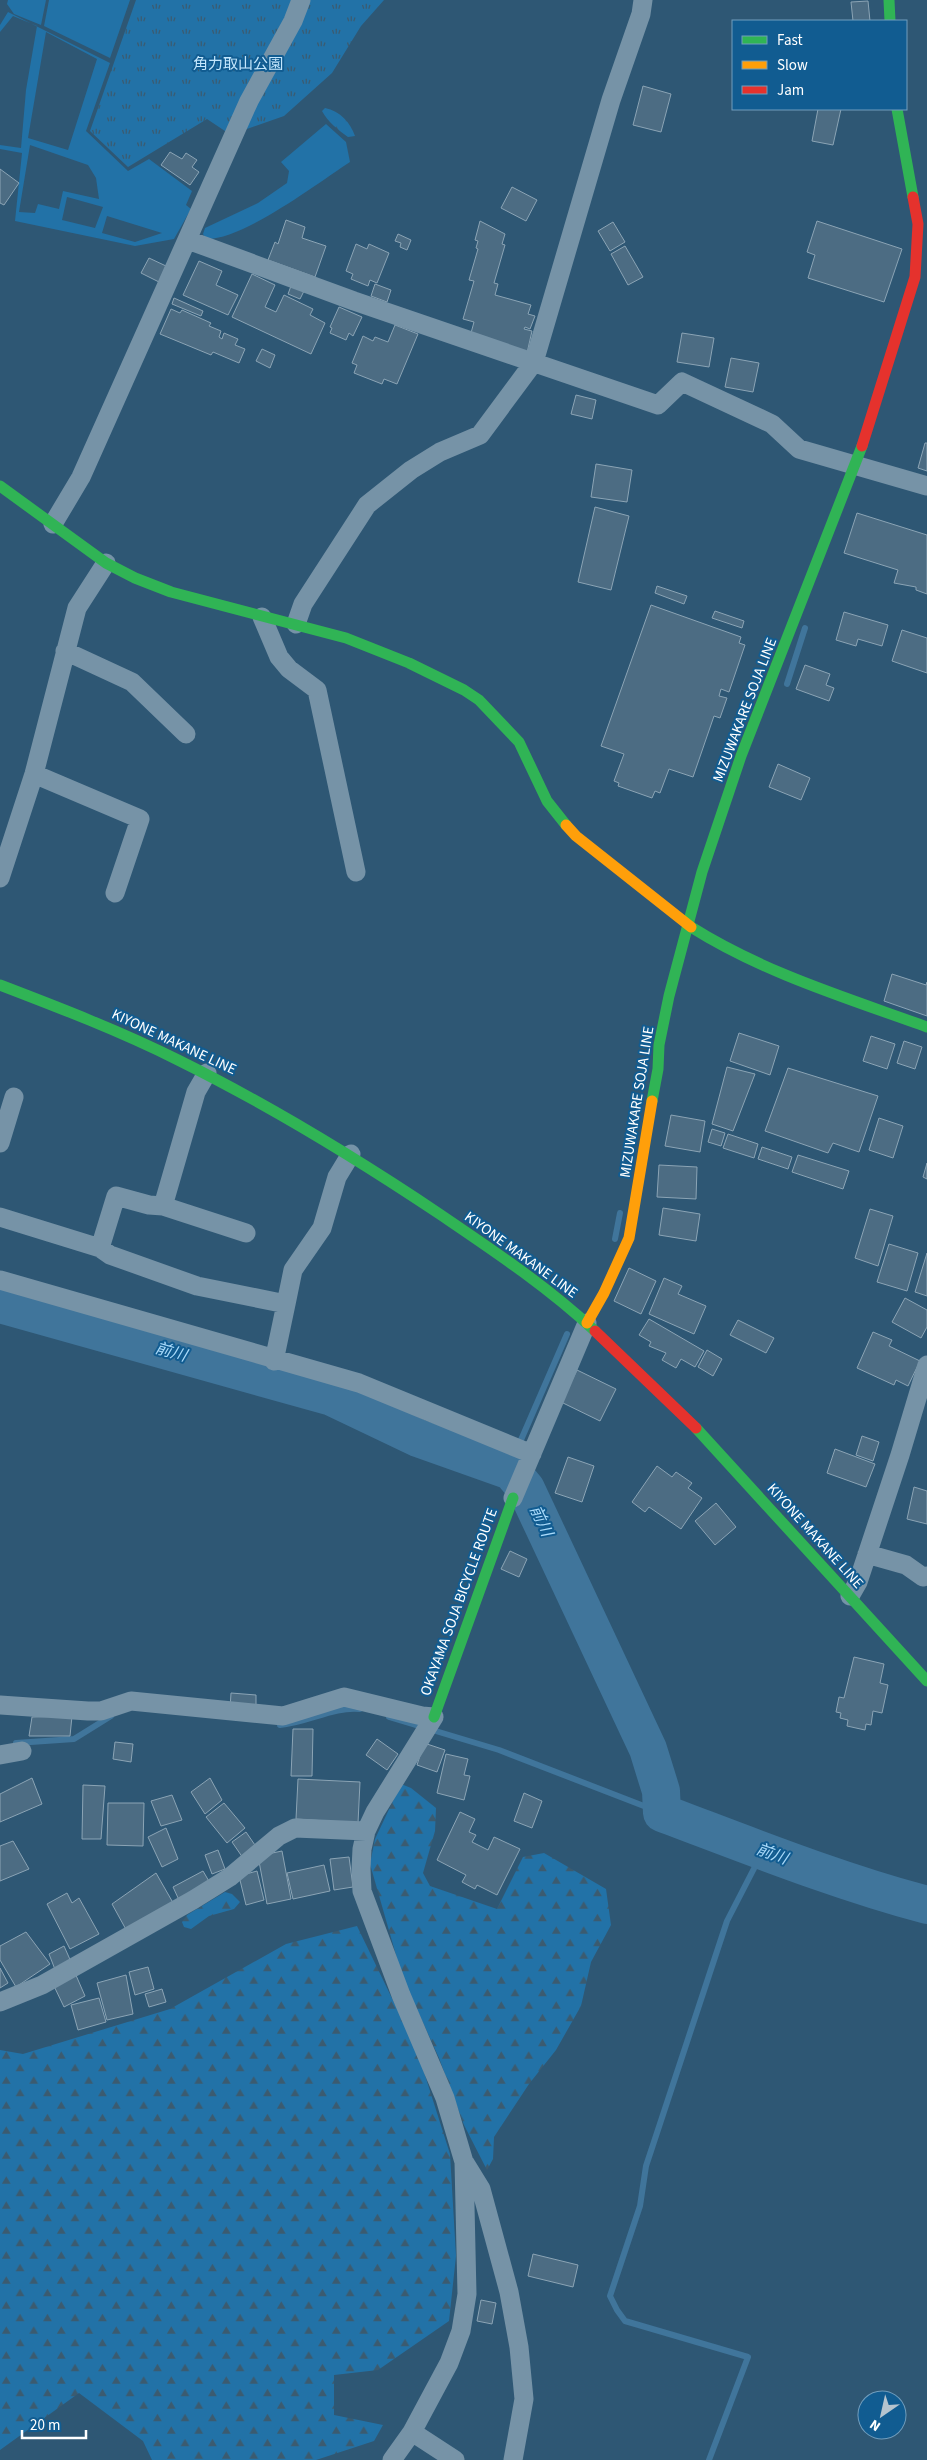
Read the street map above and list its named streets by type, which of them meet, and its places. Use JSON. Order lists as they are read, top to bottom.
{
  "streets": {
    "main road": ["MIZUWAKARE SOJA LINE", "KIYONE MAKANE LINE", "OKAYAMA SOJA BICYCLE ROUTE"]
  },
  "crossings": [
    ["MIZUWAKARE SOJA LINE", "KIYONE MAKANE LINE"]
  ],
  "water": ["前川"],
  "parks": ["角力取山公園"],
  "legend": ["Fast", "Slow", "Jam"],
  "scale_bar": "20 m",
  "north": "bottom left"
}
